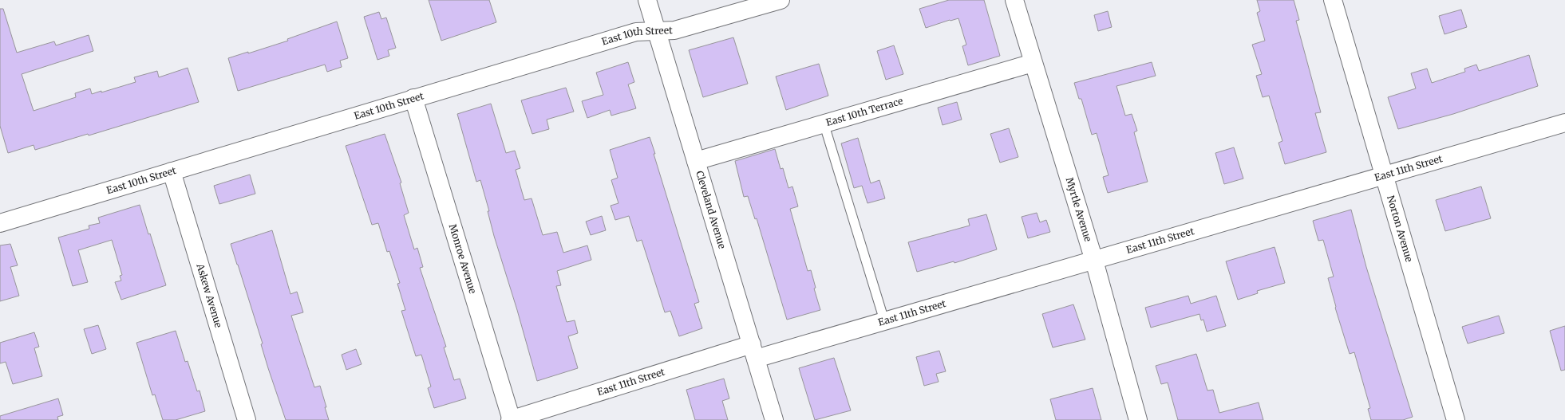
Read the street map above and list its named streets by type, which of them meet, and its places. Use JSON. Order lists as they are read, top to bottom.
{
  "streets": {
    "street": [
      "East 10th Street",
      "East 10th Terrace",
      "East 11th Street",
      "Cleveland Avenue",
      "Myrtle Avenue",
      "Norton Avenue",
      "Monroe Avenue",
      "Askew Avenue"
    ]
  },
  "crossings": [
    ["East 10th Street", "Cleveland Avenue"],
    ["East 10th Street", "Monroe Avenue"],
    ["East 10th Street", "Askew Avenue"],
    ["East 10th Terrace", "Cleveland Avenue"],
    ["East 10th Terrace", "Myrtle Avenue"],
    ["East 11th Street", "Cleveland Avenue"],
    ["East 11th Street", "Myrtle Avenue"],
    ["East 11th Street", "Norton Avenue"],
    ["East 11th Street", "Monroe Avenue"]
  ]
}
